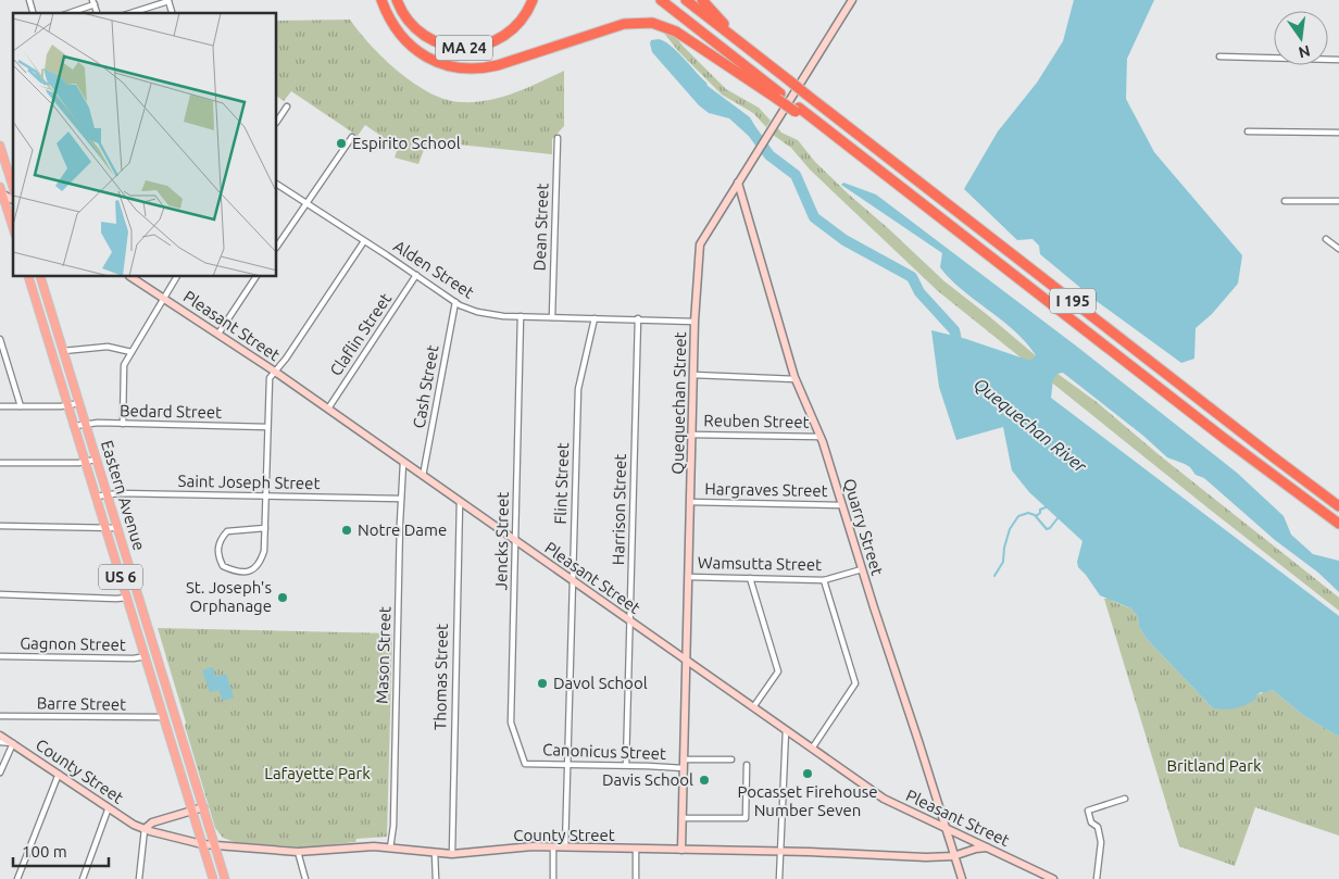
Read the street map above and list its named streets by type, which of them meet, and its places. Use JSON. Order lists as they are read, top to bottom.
{
  "streets": {
    "highway": ["MA 24", "I 195"],
    "main road": ["Eastern Avenue", "US 6"],
    "street": [
      "Dean Street",
      "Alden Street",
      "Pleasant Street",
      "Claflin Street",
      "Cash Street",
      "Quequechan Street",
      "Bedard Street",
      "Reuben Street",
      "Saint Joseph Street",
      "Flint Street",
      "Hargraves Street",
      "Harrison Street",
      "Quarry Street",
      "Jencks Street",
      "Wamsutta Street",
      "Gagnon Street",
      "Mason Street",
      "Thomas Street",
      "Barre Street",
      "Canonicus Street",
      "County Street"
    ]
  },
  "crossings": [
    ["Dean Street", "Alden Street"],
    ["Alden Street", "Claflin Street"],
    ["Alden Street", "Cash Street"],
    ["Alden Street", "Quequechan Street"],
    ["Alden Street", "Flint Street"],
    ["Alden Street", "Harrison Street"],
    ["Alden Street", "Jencks Street"],
    ["Pleasant Street", "Claflin Street"],
    ["Pleasant Street", "Cash Street"],
    ["Pleasant Street", "Quequechan Street"],
    ["Pleasant Street", "Flint Street"],
    ["Pleasant Street", "Harrison Street"],
    ["Pleasant Street", "Quarry Street"],
    ["Pleasant Street", "Jencks Street"],
    ["Pleasant Street", "Mason Street"],
    ["Pleasant Street", "Thomas Street"],
    ["Pleasant Street", "County Street"],
    ["Quequechan Street", "Reuben Street"],
    ["Quequechan Street", "Hargraves Street"],
    ["Quequechan Street", "Quarry Street"],
    ["Quequechan Street", "Wamsutta Street"],
    ["Quequechan Street", "Canonicus Street"],
    ["Quequechan Street", "County Street"],
    ["Bedard Street", "Eastern Avenue"],
    ["Reuben Street", "Quarry Street"],
    ["Saint Joseph Street", "Eastern Avenue"],
    ["Saint Joseph Street", "Mason Street"],
    ["Flint Street", "Canonicus Street"],
    ["Flint Street", "County Street"],
    ["Hargraves Street", "Quarry Street"],
    ["Eastern Avenue", "Gagnon Street"],
    ["Eastern Avenue", "Barre Street"],
    ["Eastern Avenue", "County Street"],
    ["Harrison Street", "Canonicus Street"],
    ["Quarry Street", "Wamsutta Street"],
    ["Quarry Street", "County Street"],
    ["Jencks Street", "Canonicus Street"],
    ["Mason Street", "County Street"],
    ["Thomas Street", "County Street"]
  ],
  "water": ["Quequechan River"],
  "parks": ["Britland Park", "Lafayette Park"],
  "places": [
    "Espirito School",
    "Notre Dame",
    "St. Joseph's Orphanage",
    "Davol School",
    "Pocasset Firehouse Number Seven",
    "Davis School"
  ],
  "scale_bar": "100 m",
  "north": "bottom"
}
